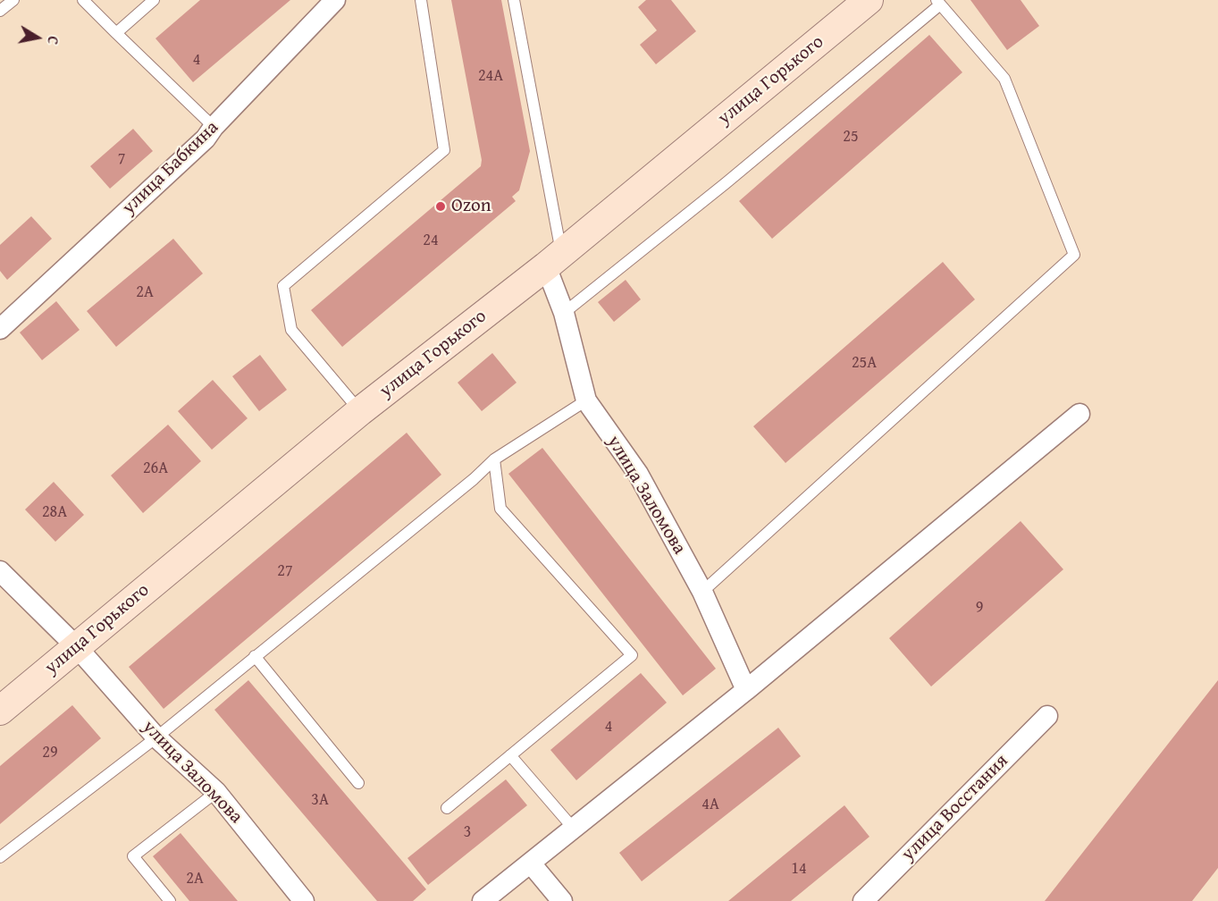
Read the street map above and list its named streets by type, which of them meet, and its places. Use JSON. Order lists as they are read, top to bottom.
{
  "streets": {
    "street": [
      "улица Горького",
      "улица Бабкина",
      "улица Заломова",
      "улица Восстания"
    ]
  },
  "crossings": [
    ["улица Горького", "улица Заломова"]
  ],
  "places": ["Ozon"],
  "house_numbers": [
    "4",
    "24А",
    "25",
    "7",
    "24",
    "2А",
    "25А",
    "26А",
    "28А",
    "27",
    "9",
    "4",
    "29",
    "3А",
    "4А",
    "3",
    "14",
    "2А"
  ],
  "north": "right"
}
